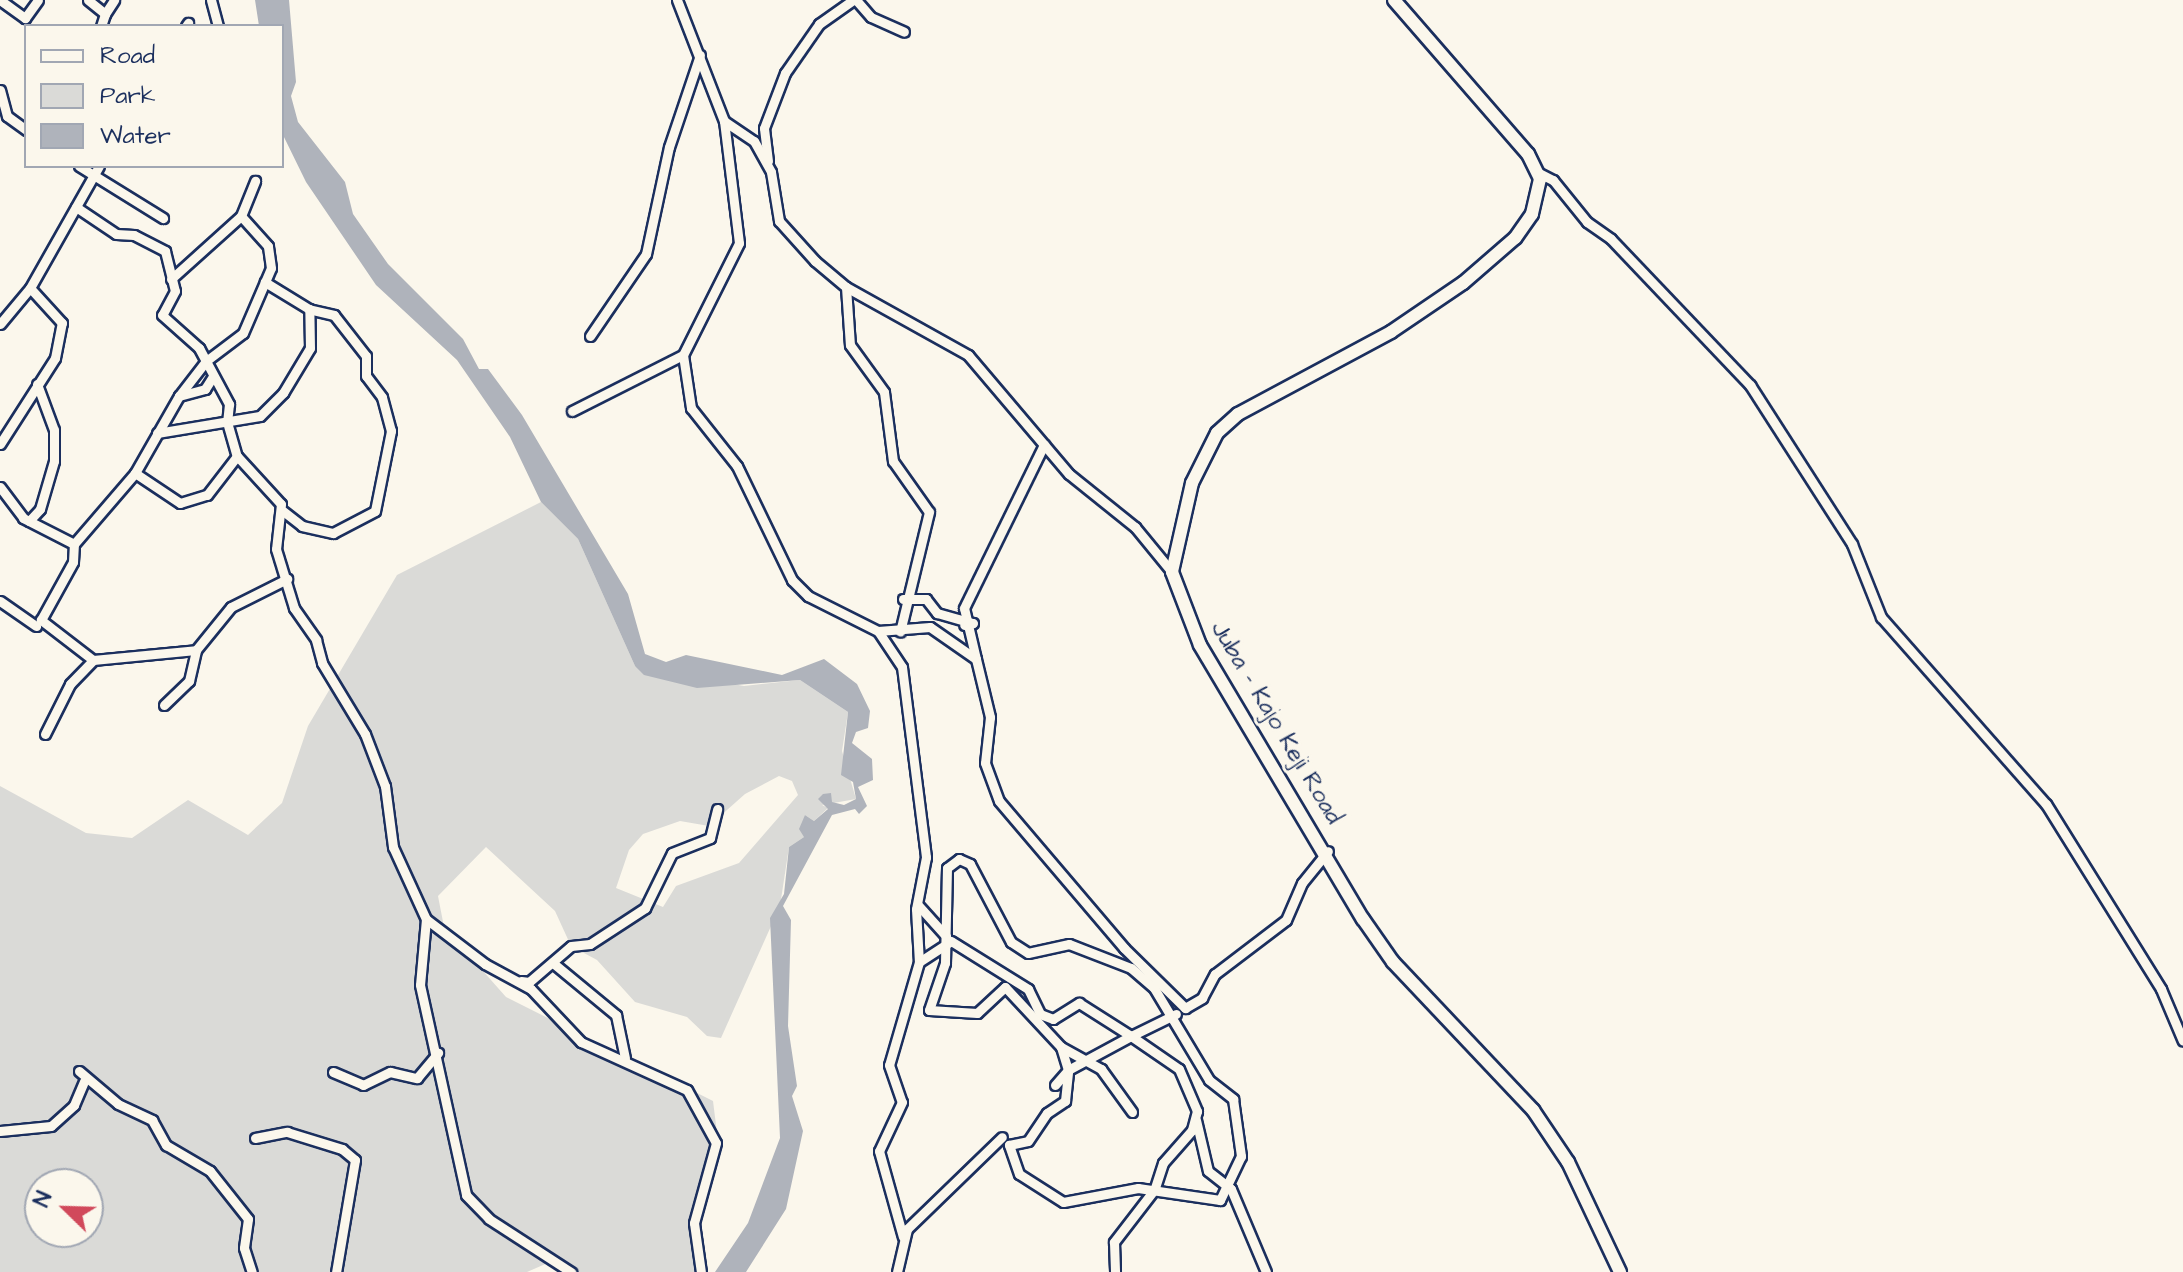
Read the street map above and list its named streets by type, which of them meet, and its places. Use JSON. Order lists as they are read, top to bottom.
{
  "streets": {
    "main road": ["Juba - Kajo Keji Road"]
  },
  "legend": ["Road", "Park", "Water"],
  "north": "top left"
}
